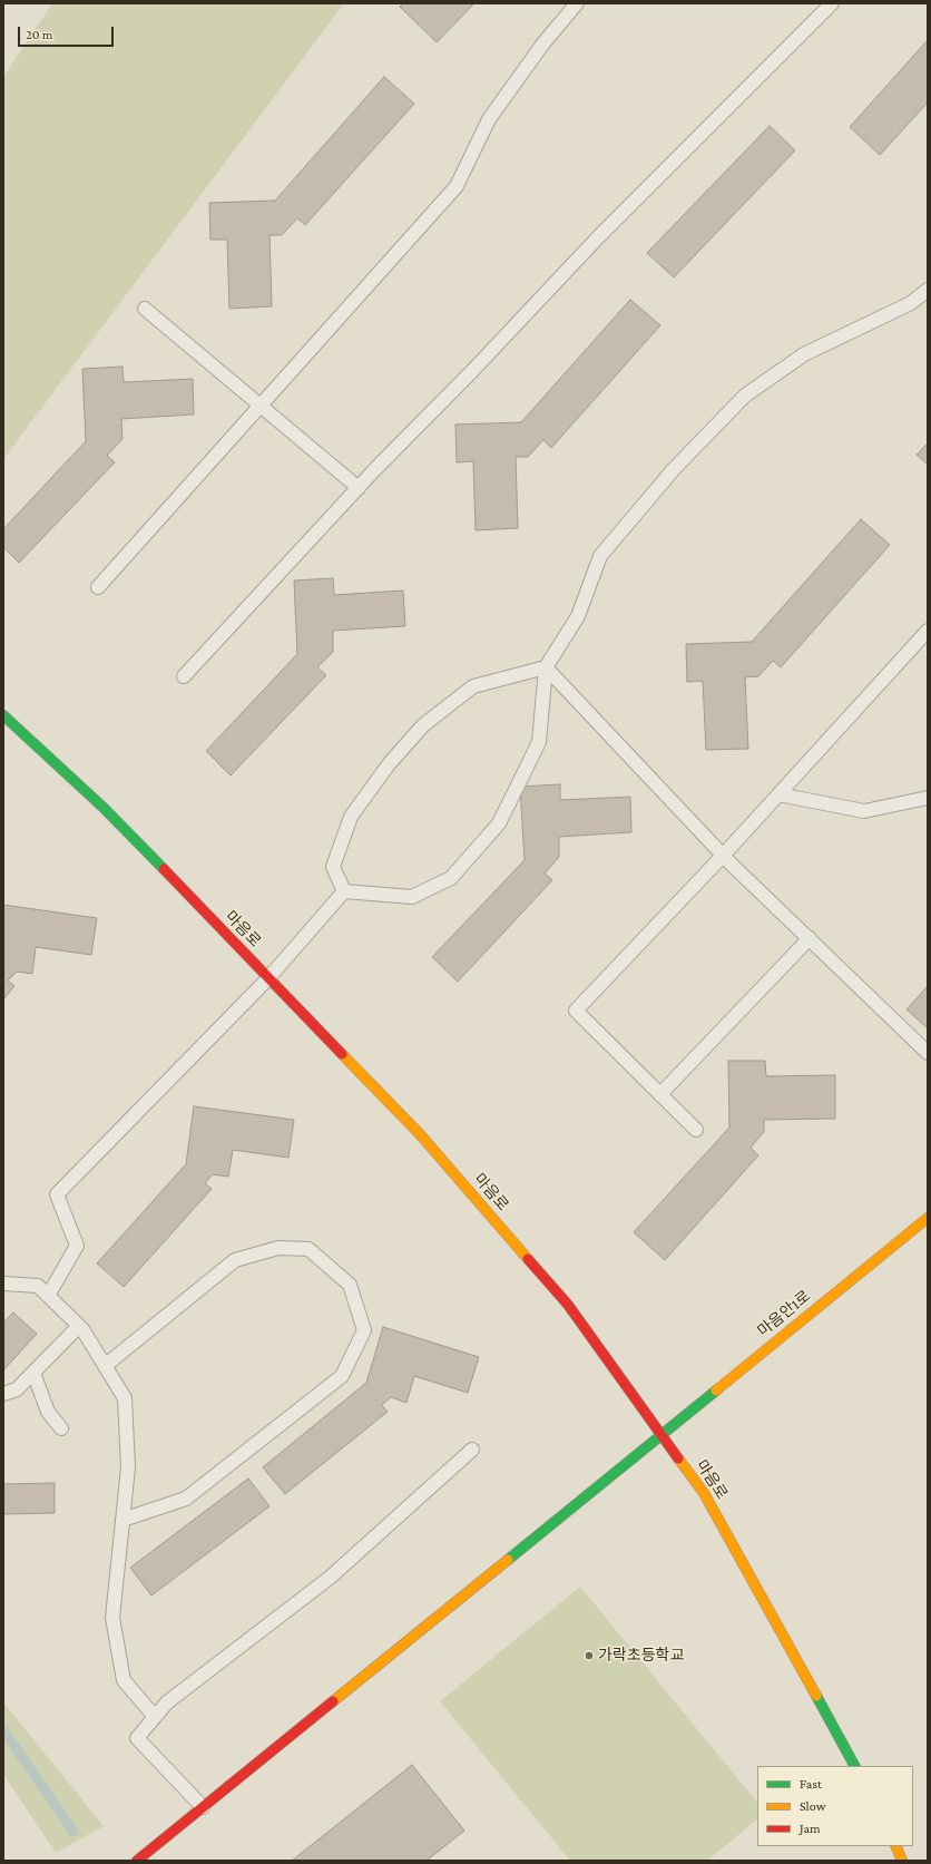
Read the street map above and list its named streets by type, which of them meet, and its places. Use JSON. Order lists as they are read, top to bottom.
{
  "streets": {
    "street": ["마음로", "마음안1로"]
  },
  "crossings": [
    ["마음로", "마음안1로"]
  ],
  "places": ["가락초등학교"],
  "legend": ["Fast", "Slow", "Jam"],
  "scale_bar": "20 m"
}
